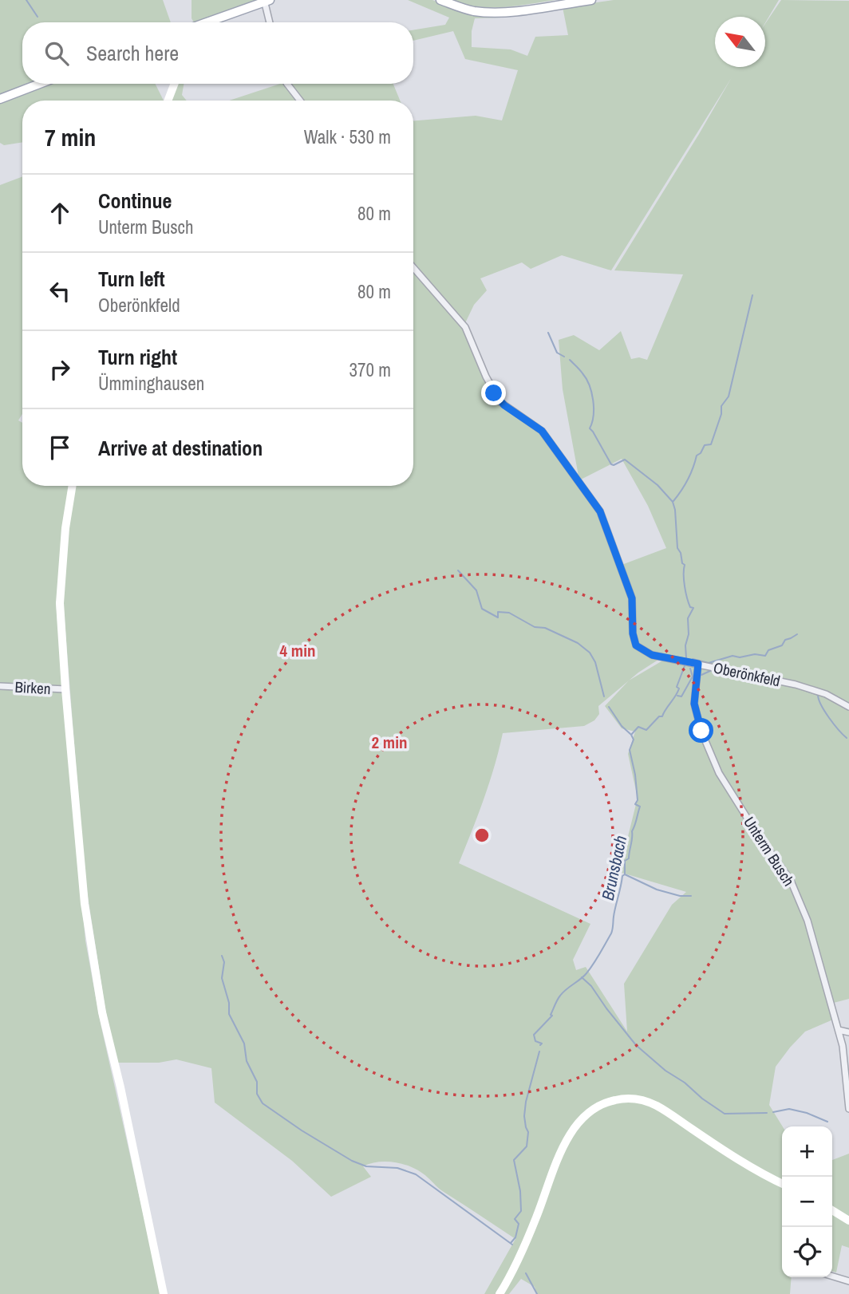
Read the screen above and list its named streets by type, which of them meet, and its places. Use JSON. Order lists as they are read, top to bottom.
{
  "streets": {
    "street": ["Oberönkfeld", "Birken", "Unterm Busch"]
  },
  "crossings": [
    ["Oberönkfeld", "Unterm Busch"]
  ],
  "water": ["Brunsbach"],
  "north": "top left",
  "page": {
    "search": "Search here",
    "heading": ["7 min", "Walk · 530 m"],
    "list": [
      ["Continue", "Unterm Busch", "80 m"],
      ["Turn left", "Oberönkfeld", "80 m"],
      ["Turn right", "Ümminghausen", "370 m"],
      "Arrive at destination"
    ],
    "map_buttons": ["+", "−"]
  },
  "rings": ["4 min", "2 min"]
}
